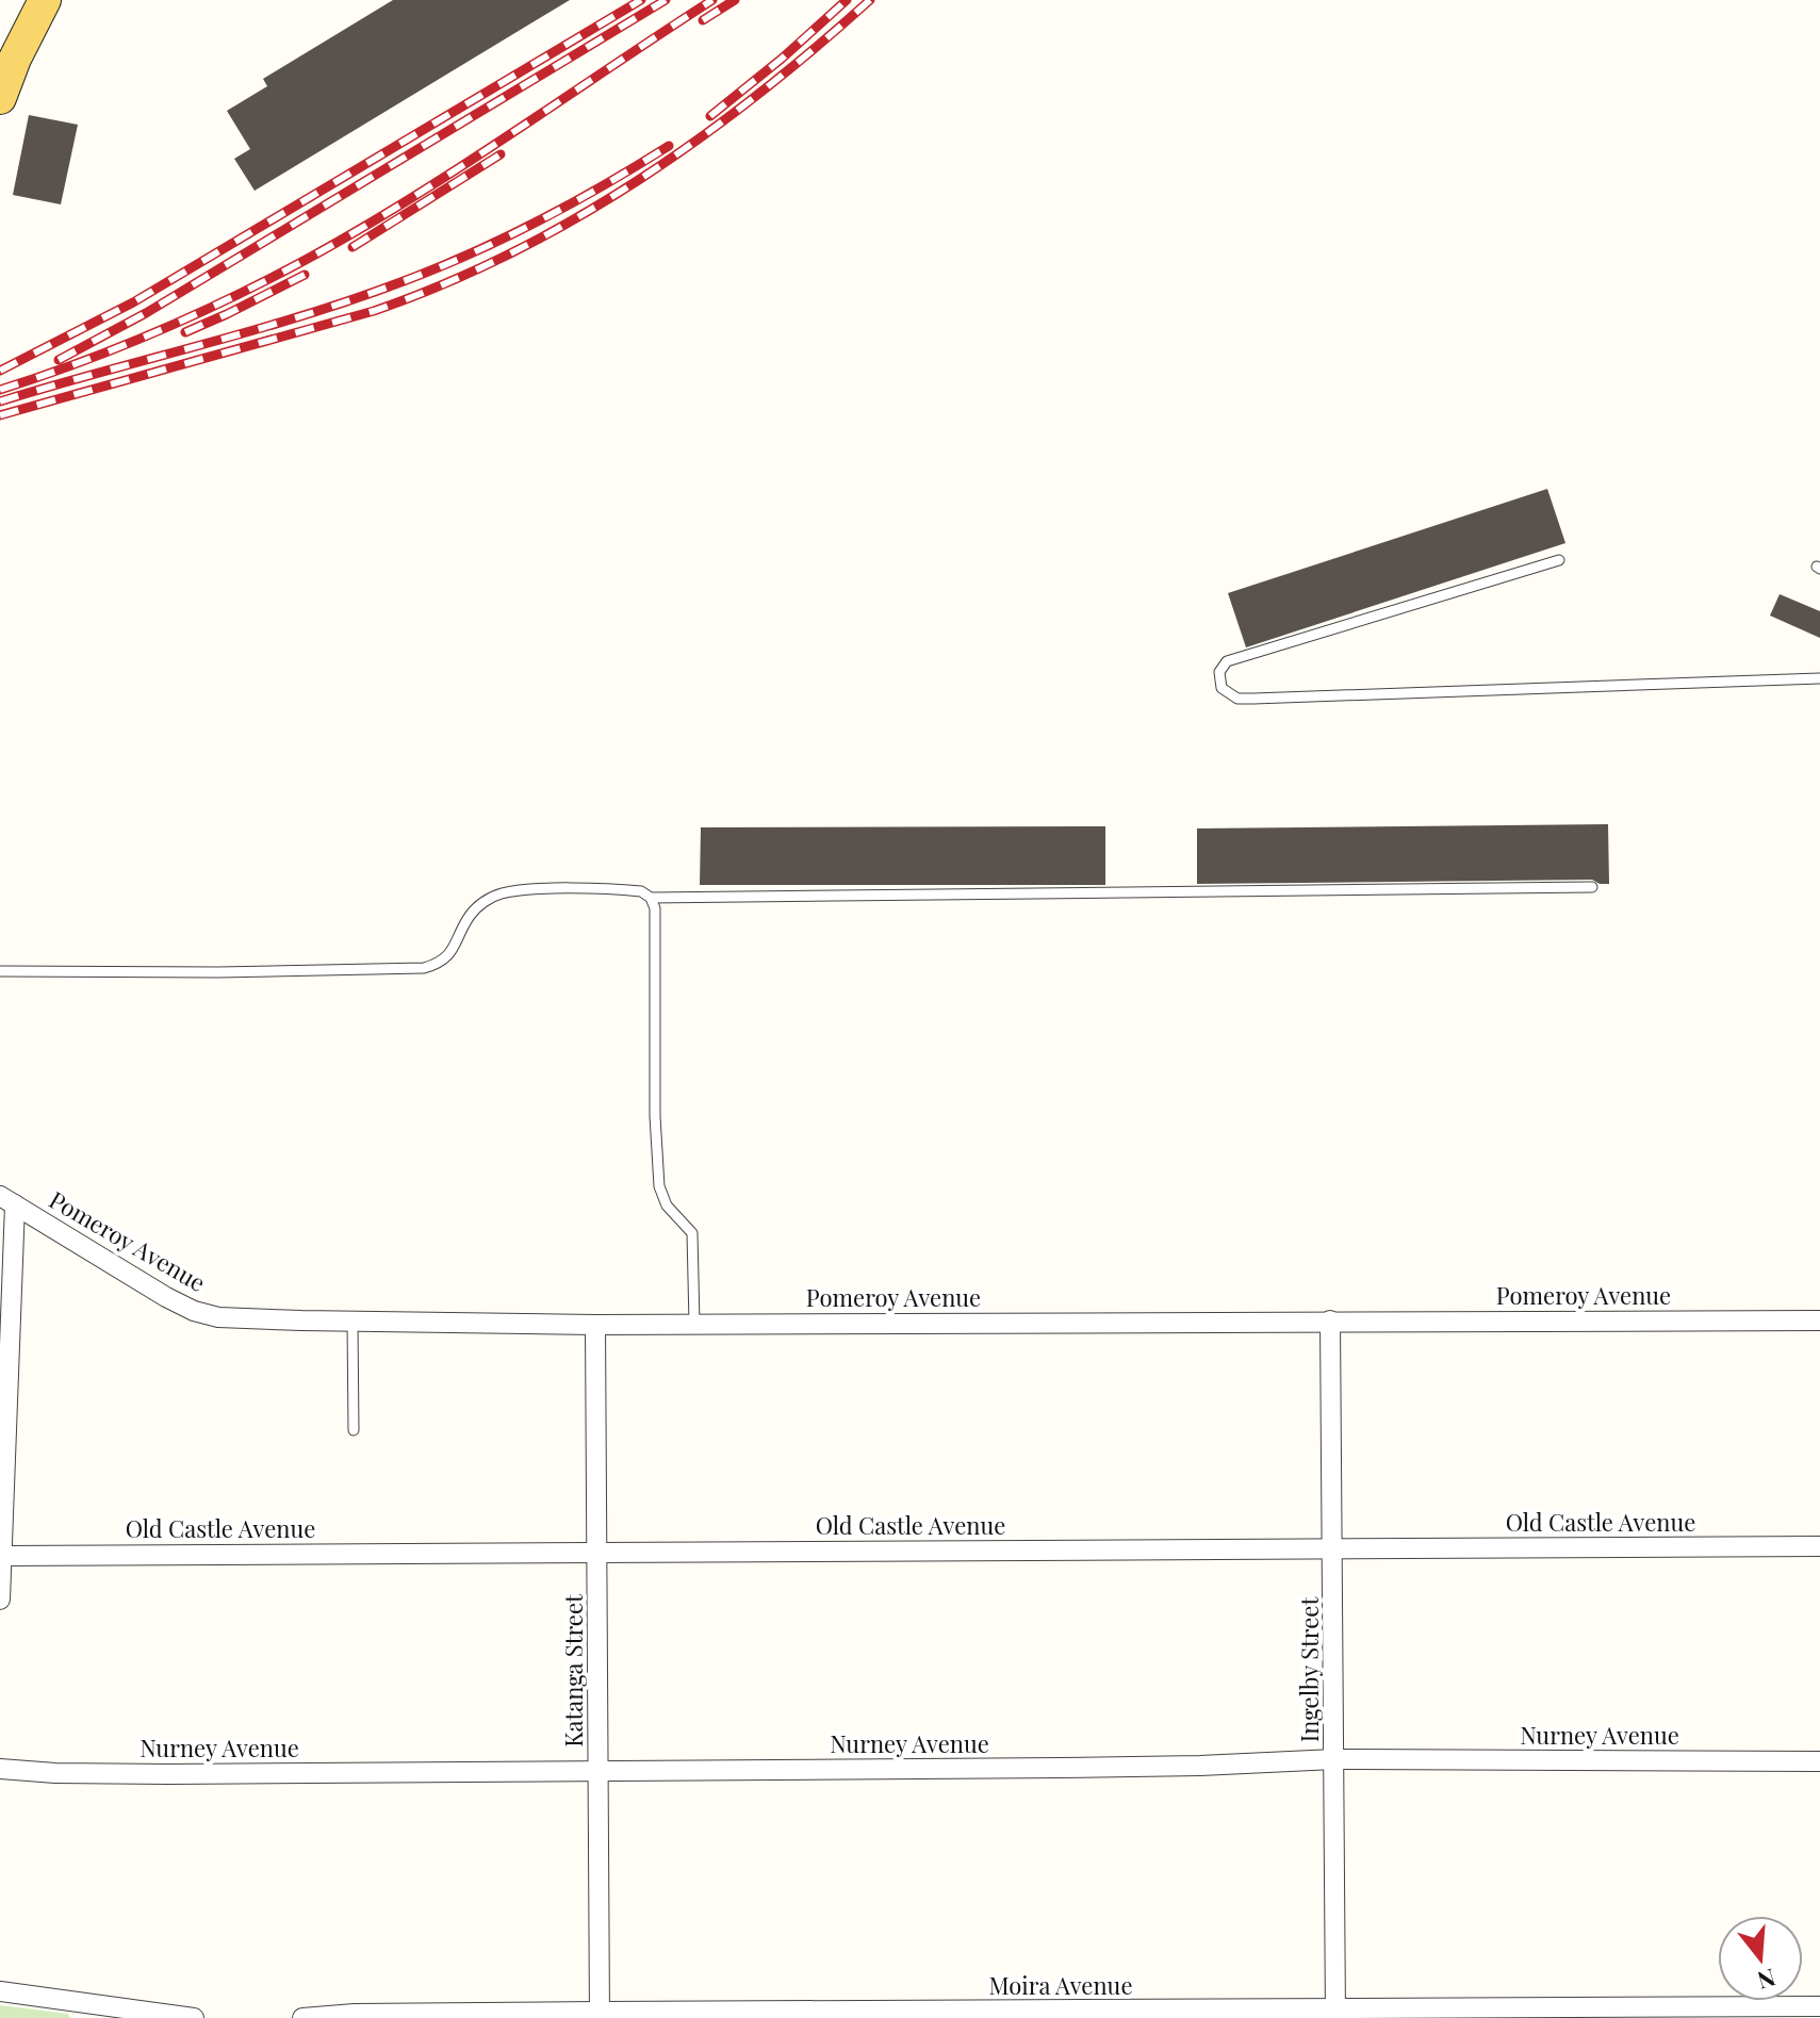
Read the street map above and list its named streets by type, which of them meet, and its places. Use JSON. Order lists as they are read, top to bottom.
{
  "streets": {
    "street": [
      "Pomeroy Avenue",
      "Old Castle Avenue",
      "Ingelby Street",
      "Katanga Street",
      "Nurney Avenue",
      "Moira Avenue"
    ]
  },
  "crossings": [
    ["Pomeroy Avenue", "Ingelby Street"],
    ["Pomeroy Avenue", "Katanga Street"],
    ["Old Castle Avenue", "Ingelby Street"],
    ["Old Castle Avenue", "Katanga Street"],
    ["Ingelby Street", "Nurney Avenue"],
    ["Ingelby Street", "Moira Avenue"],
    ["Katanga Street", "Nurney Avenue"],
    ["Katanga Street", "Moira Avenue"]
  ],
  "north": "bottom"
}
